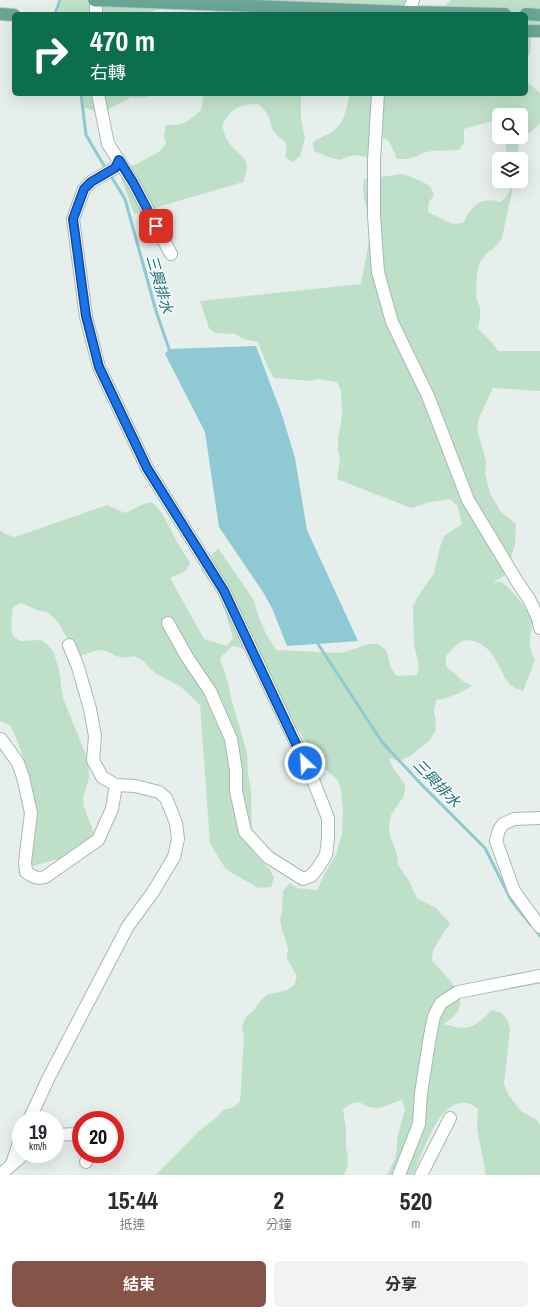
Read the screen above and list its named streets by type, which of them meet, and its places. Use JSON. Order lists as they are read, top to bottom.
{
  "water": ["三興排水"],
  "page": {
    "turn": ["470 m", "右轉"],
    "speed": "19 km/h",
    "limit": "20",
    "eta": [
      "15:44",
      "抵達",
      "2",
      "分鐘",
      "520",
      "m"
    ],
    "buttons": ["結束", "分享"]
  }
}
